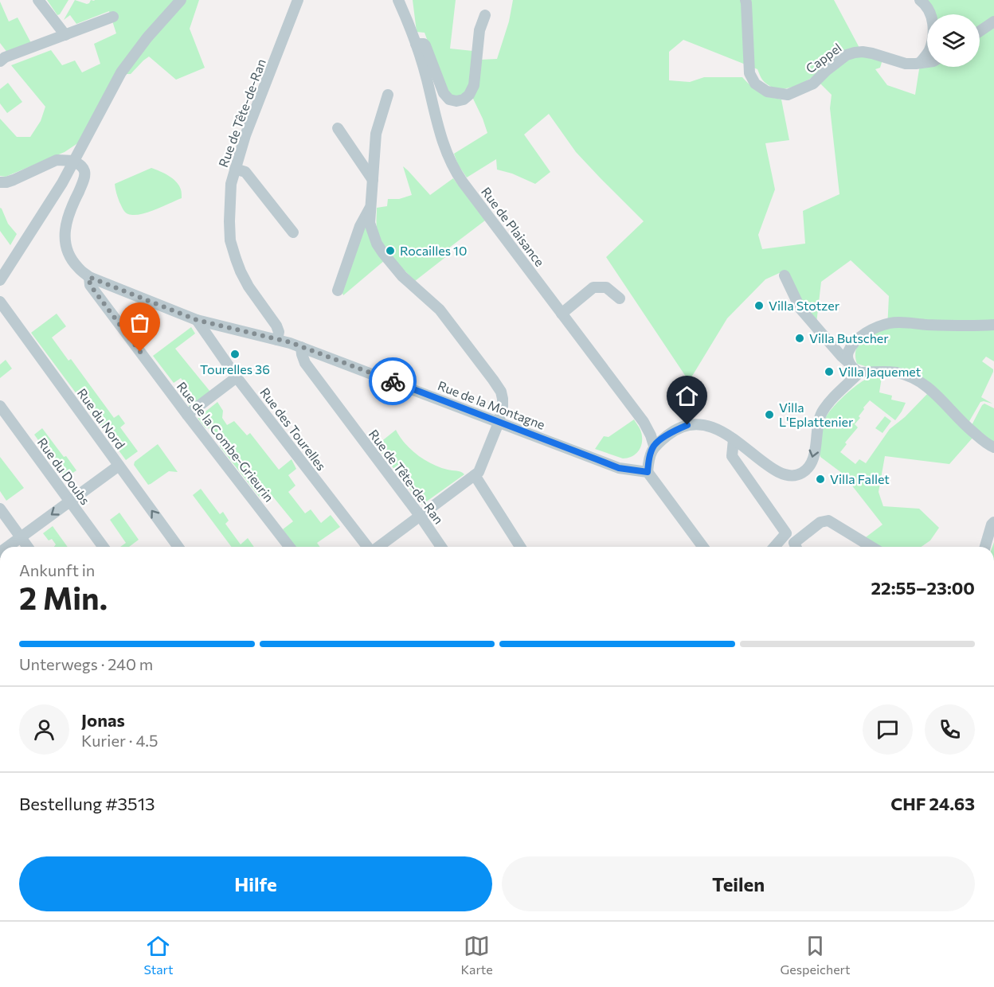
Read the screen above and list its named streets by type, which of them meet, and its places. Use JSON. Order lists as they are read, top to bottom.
{
  "streets": {
    "street": [
      "Cappel",
      "Rue de Tête-de-Ran",
      "Rue de Plaisance",
      "Rue de la Montagne",
      "Rue du Nord",
      "Rue des Tourelles",
      "Rue de la Combe-Grieurin",
      "Rue du Doubs"
    ]
  },
  "crossings": [
    ["Rue de Tête-de-Ran", "Rue de la Montagne"],
    ["Rue de la Montagne", "Rue des Tourelles"],
    ["Rue de la Montagne", "Rue de la Combe-Grieurin"]
  ],
  "places": [
    "Rocailles 10",
    "Villa Stotzer",
    "Villa Butscher",
    "Tourelles 36",
    "Villa Jaquemet",
    "Villa L'Eplattenier",
    "Villa Fallet"
  ],
  "page": {
    "heading": ["2 Min.", "Ankunft in", "22:55–23:00"],
    "panel": [
      "Jonas",
      "Kurier · 4.5",
      "Bestellung #3513",
      "CHF 24.63"
    ],
    "bar": "Unterwegs · 240 m",
    "buttons": ["Hilfe", "Teilen"],
    "tabs": ["Start", "Karte", "Gespeichert"]
  }
}
